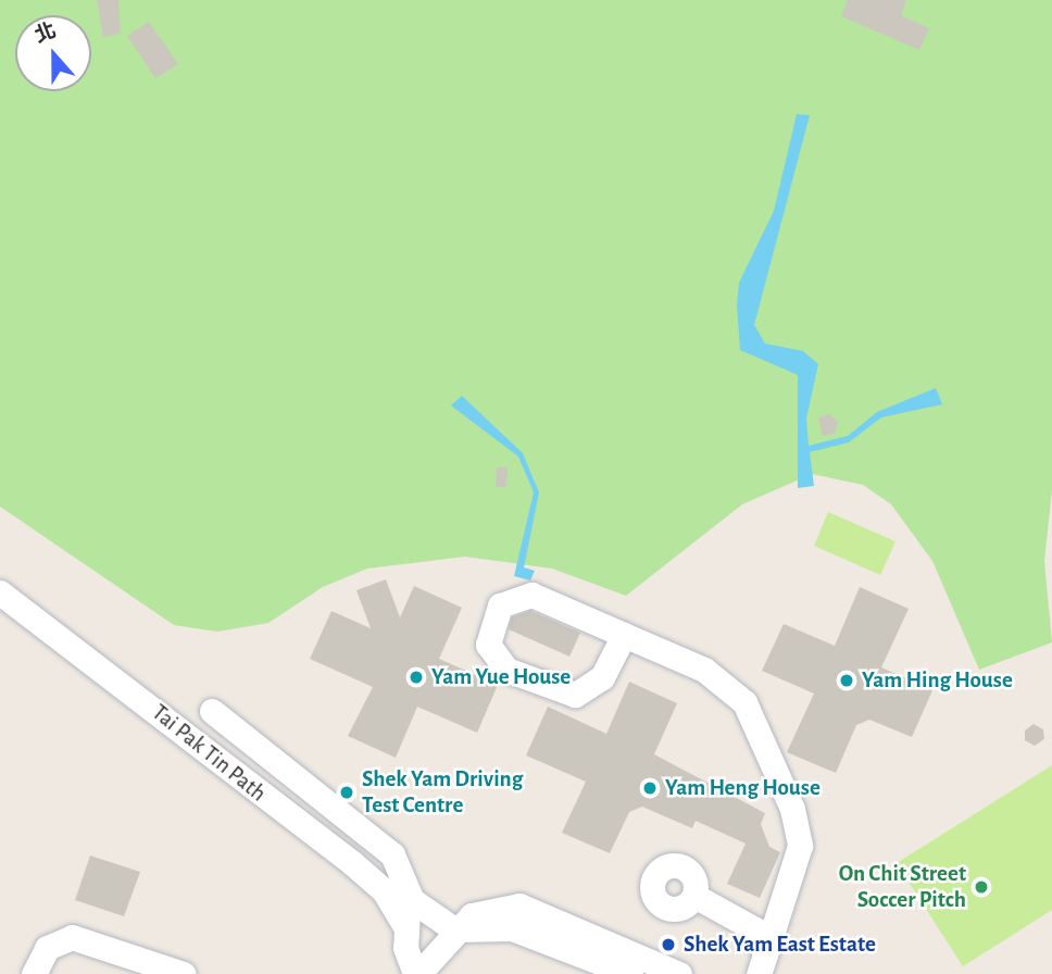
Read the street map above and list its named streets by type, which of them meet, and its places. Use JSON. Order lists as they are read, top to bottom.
{
  "streets": {
    "street": ["Tai Pak Tin Path"]
  },
  "places": [
    "Yam Yue House",
    "Yam Hing House",
    "Yam Heng House",
    "Shek Yam Driving Test Centre",
    "On Chit Street Soccer Pitch",
    "Shek Yam East Estate"
  ],
  "north": "top"
}
